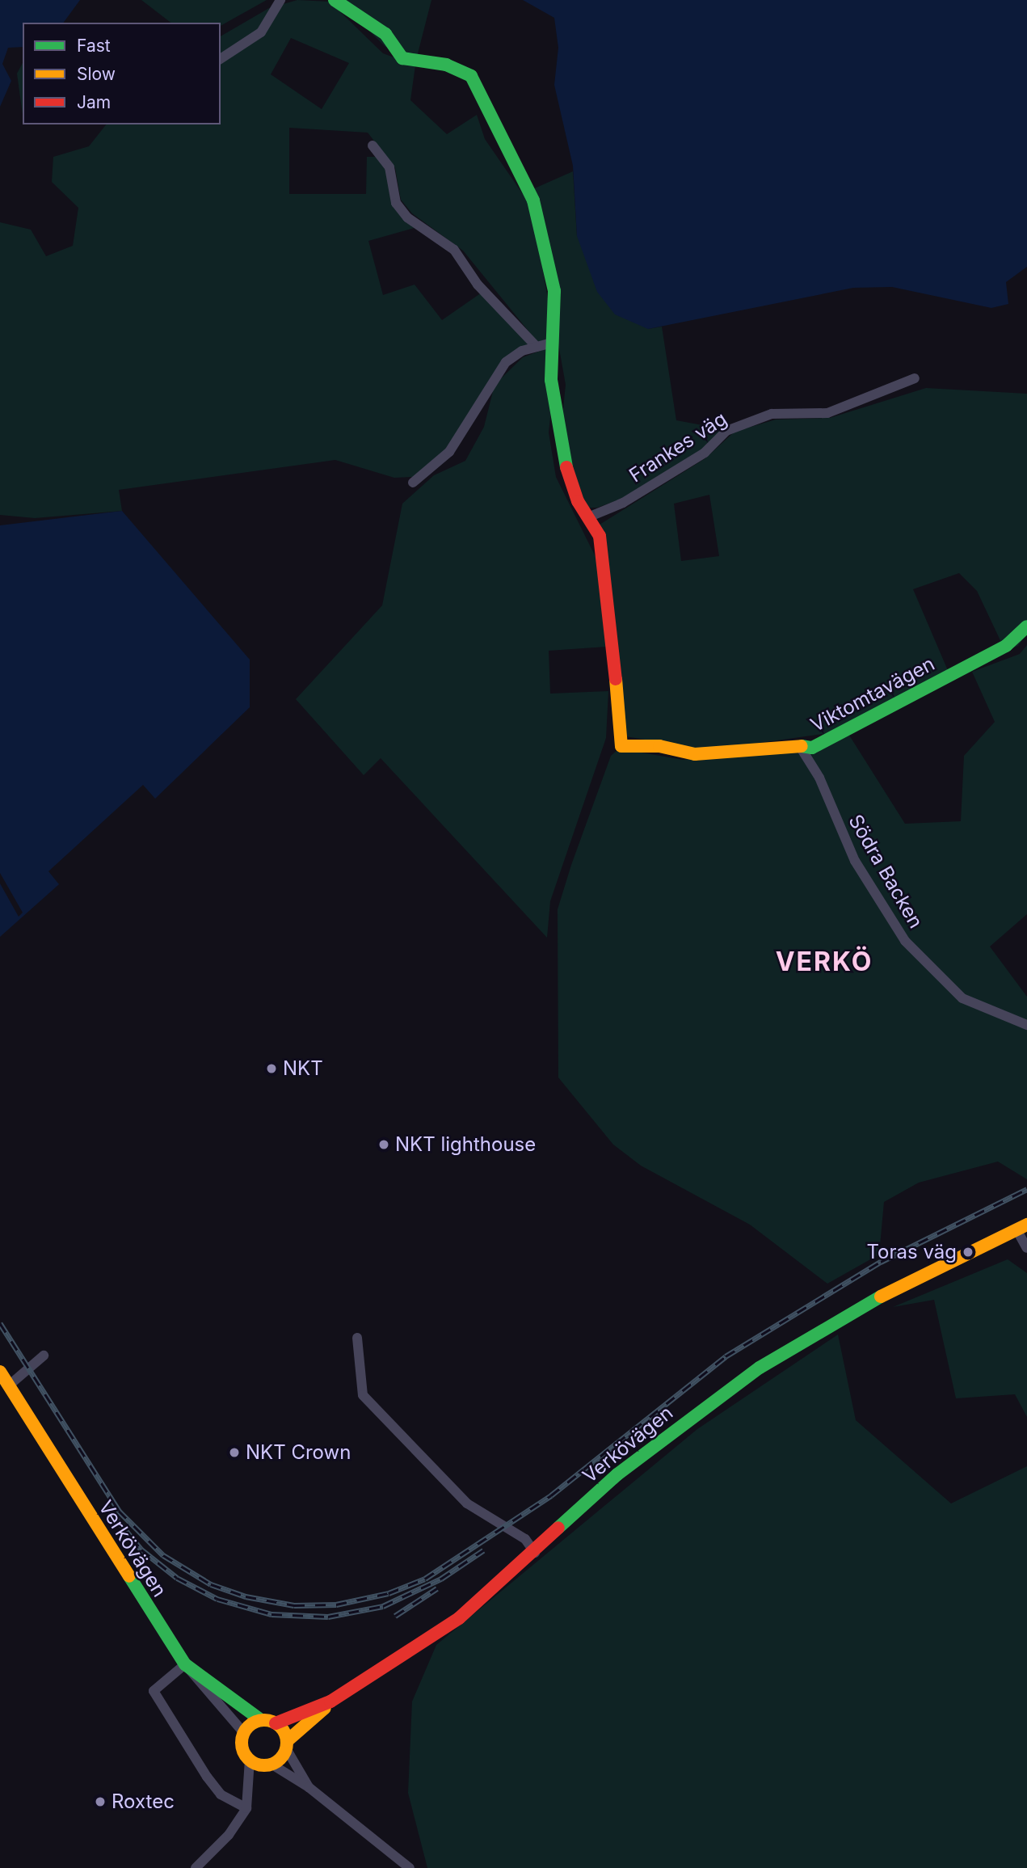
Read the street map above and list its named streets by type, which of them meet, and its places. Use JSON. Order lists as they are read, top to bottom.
{
  "streets": {
    "street": [
      "Frankes väg",
      "Viktomtavägen",
      "Södra Backen",
      "Verkövägen"
    ]
  },
  "crossings": [
    ["Frankes väg", "Viktomtavägen"],
    ["Viktomtavägen", "Södra Backen"]
  ],
  "districts": ["VERKÖ"],
  "places": [
    "NKT",
    "NKT lighthouse",
    "Toras väg",
    "NKT Crown",
    "Roxtec"
  ],
  "legend": ["Fast", "Slow", "Jam"]
}
